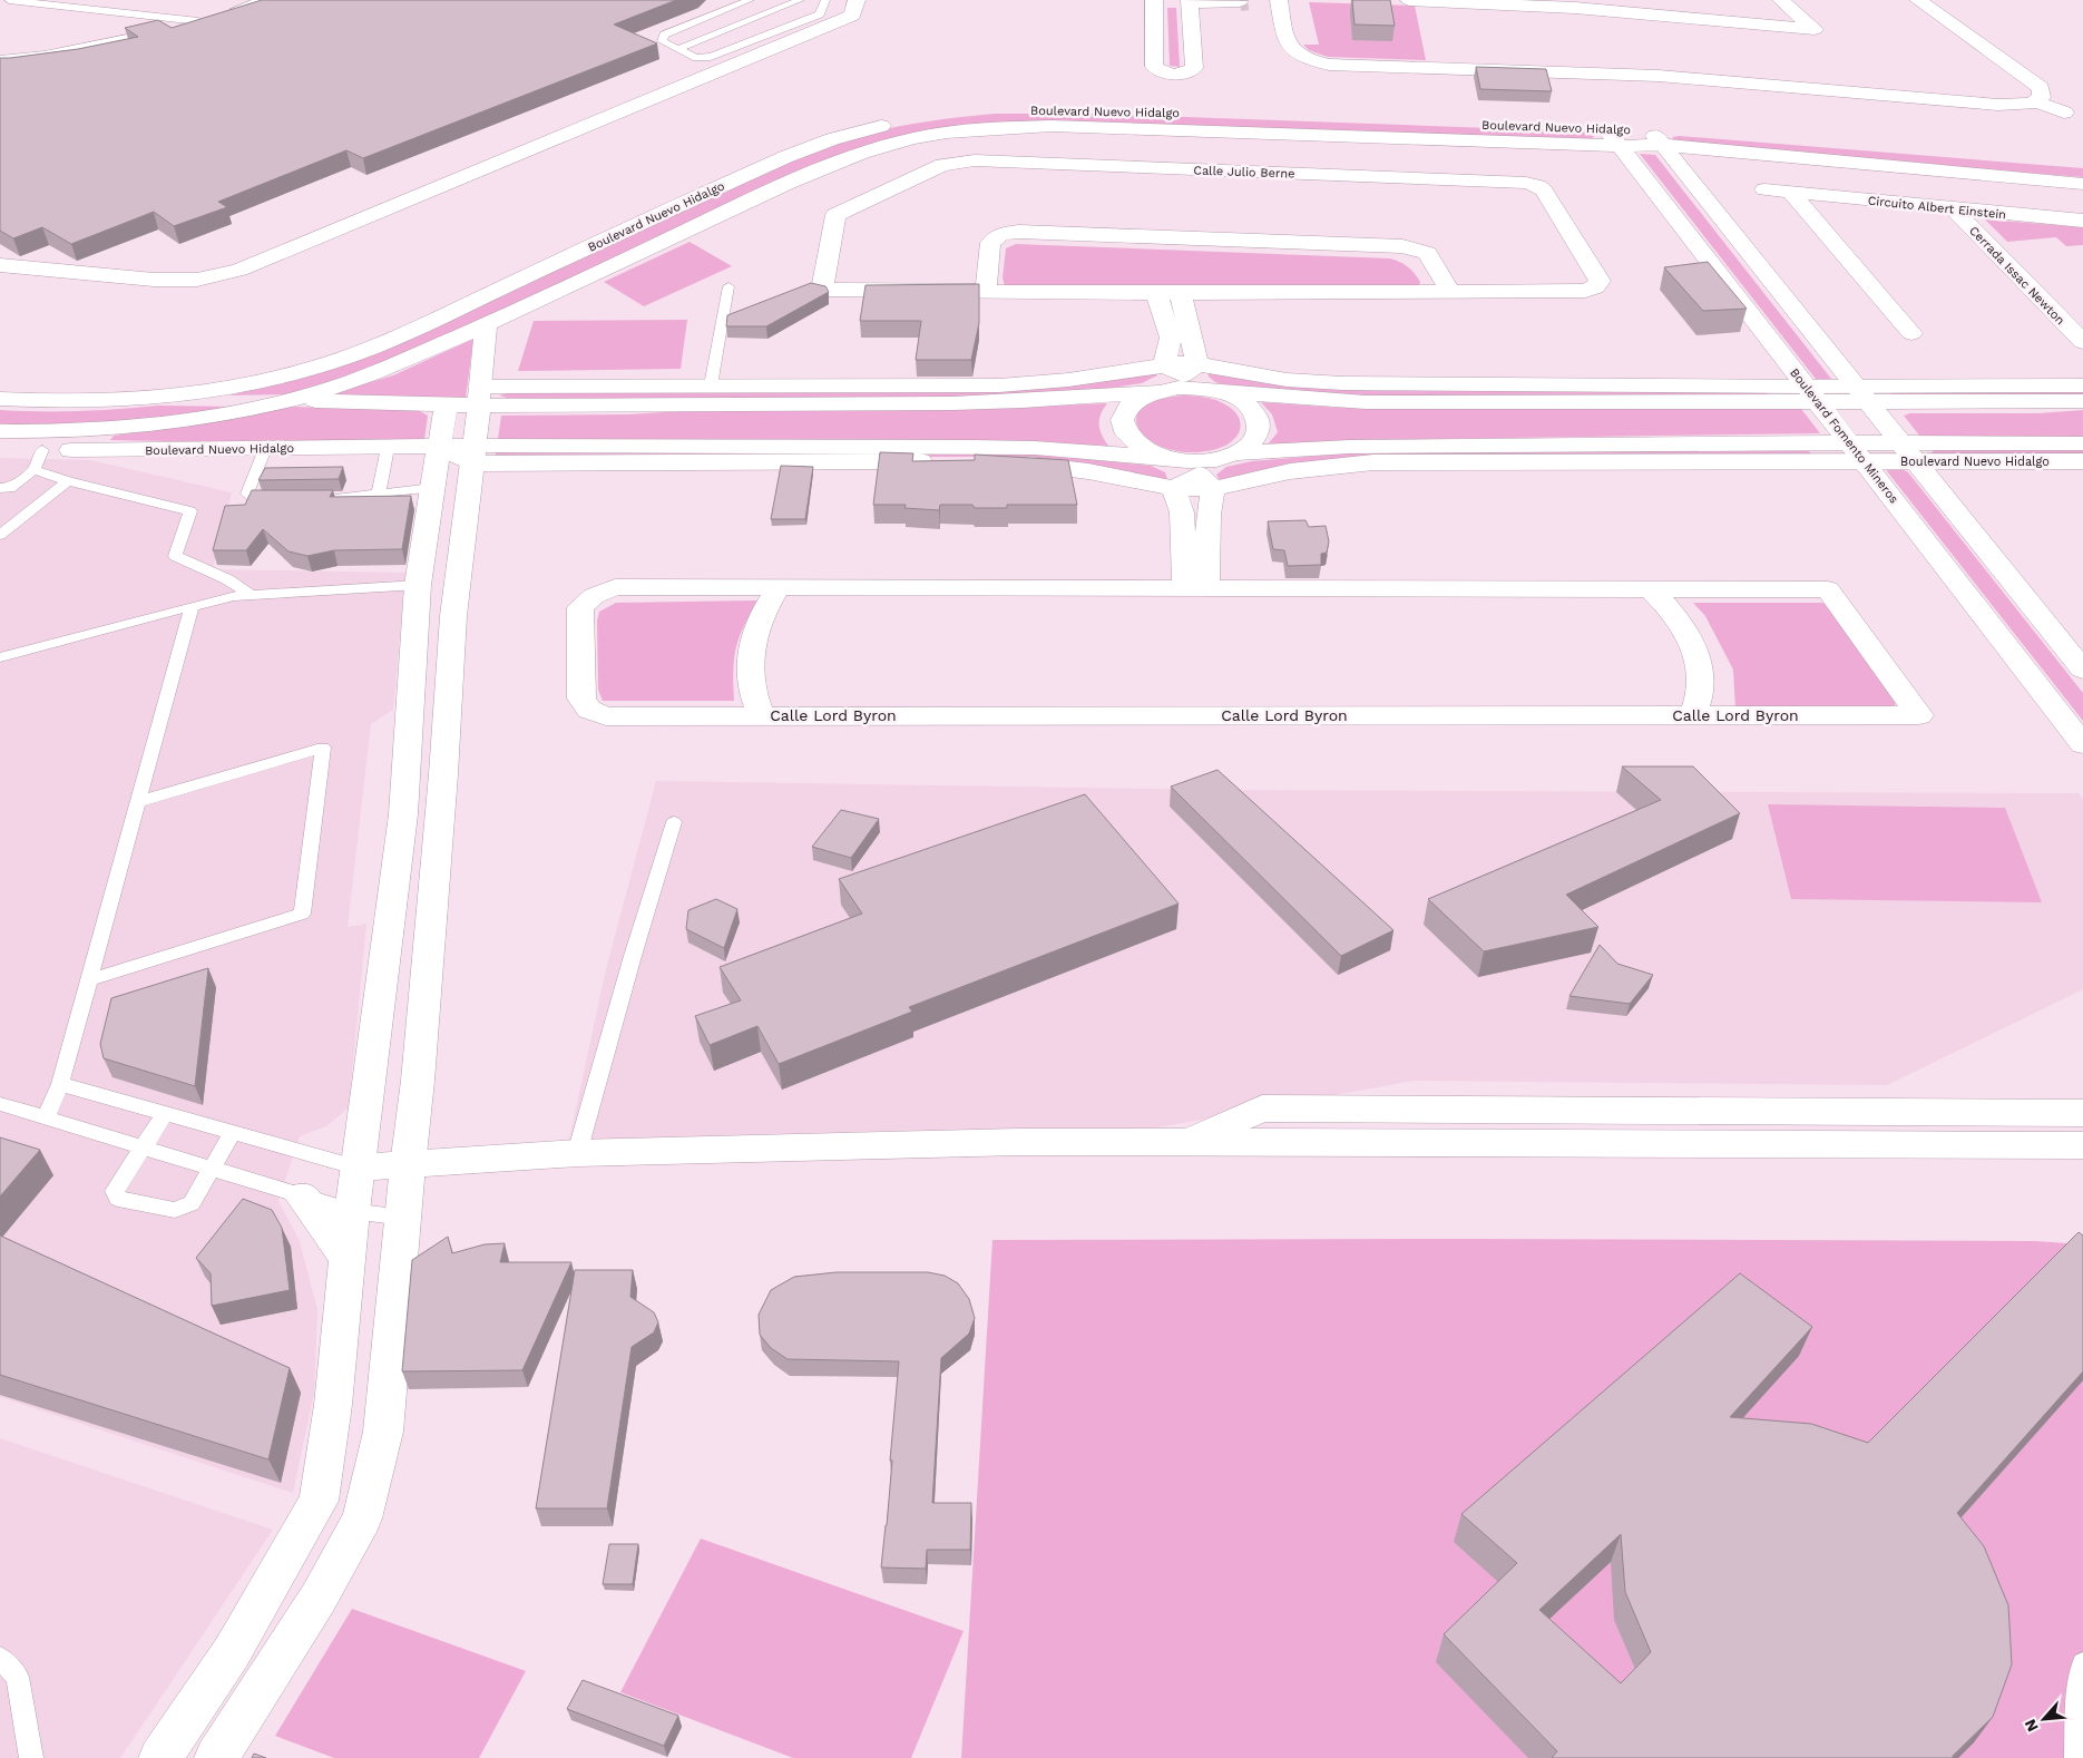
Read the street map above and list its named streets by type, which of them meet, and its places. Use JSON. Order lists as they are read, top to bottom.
{
  "streets": {
    "street": [
      "Boulevard Nuevo Hidalgo",
      "Calle Julio Berne",
      "Circuito Albert Einstein",
      "Cerrada Issac Newton",
      "Boulevard Fomento Mineros",
      "Calle Lord Byron"
    ]
  },
  "crossings": [
    ["Boulevard Nuevo Hidalgo", "Boulevard Fomento Mineros"],
    ["Circuito Albert Einstein", "Cerrada Issac Newton"]
  ],
  "north": "bottom left"
}
